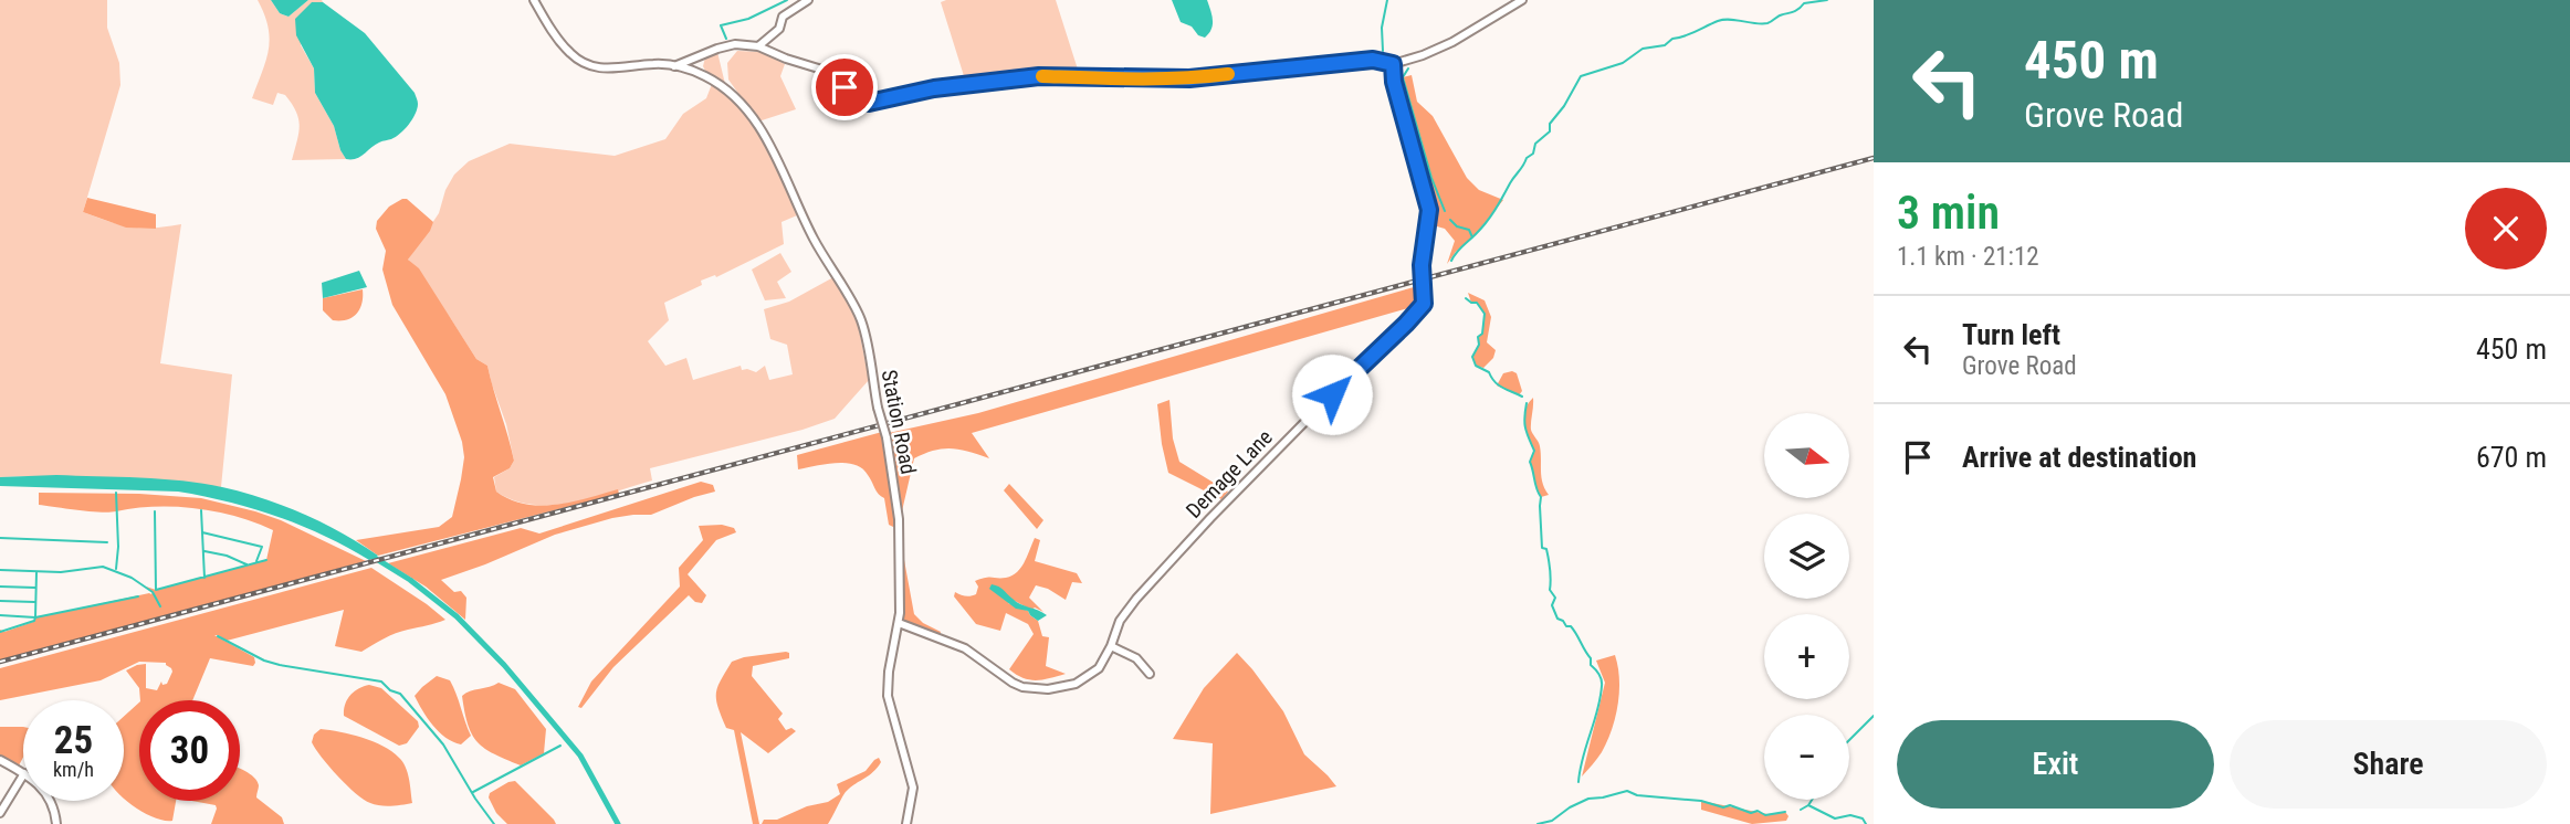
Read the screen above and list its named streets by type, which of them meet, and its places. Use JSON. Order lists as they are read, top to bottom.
{
  "streets": {
    "street": ["Station Road", "Demage Lane"]
  },
  "crossings": [
    ["Station Road", "Demage Lane"]
  ],
  "north": "right",
  "page": {
    "turn": ["450 m", "Grove Road"],
    "heading": ["3 min", "1.1 km · 21:12"],
    "list": [
      {
        "name": "Turn left",
        "note": "Grove Road",
        "value": "450 m"
      },
      {
        "name": "Arrive at destination",
        "value": "670 m"
      }
    ],
    "map_buttons": ["+", "−"],
    "speed": "25 km/h",
    "limit": "30",
    "buttons": ["Exit", "Share"]
  }
}
